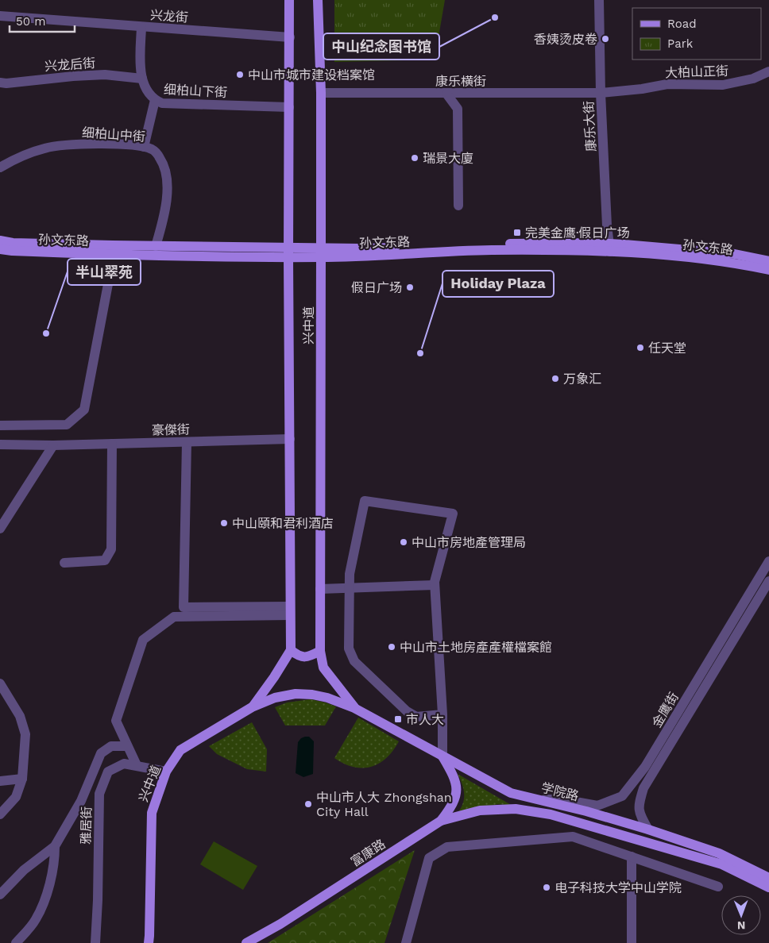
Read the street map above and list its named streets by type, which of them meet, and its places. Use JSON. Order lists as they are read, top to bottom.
{
  "streets": {
    "main road": [
      "孙文东路",
      "兴中道",
      "学院路",
      "富康路"
    ],
    "street": [
      "兴龙街",
      "兴龙后街",
      "大柏山正街",
      "康乐横街",
      "细柏山下街",
      "康乐大街",
      "细柏山中街",
      "豪傑街",
      "金鹰街",
      "雅居街"
    ]
  },
  "crossings": [
    ["兴龙街", "细柏山下街"],
    ["兴龙街", "兴中道"],
    ["兴龙后街", "细柏山下街"],
    ["大柏山正街", "康乐横街"],
    ["大柏山正街", "康乐大街"],
    ["康乐横街", "康乐大街"],
    ["康乐横街", "兴中道"],
    ["细柏山下街", "兴中道"],
    ["康乐大街", "孙文东路"],
    ["细柏山中街", "孙文东路"],
    ["孙文东路", "兴中道"],
    ["兴中道", "豪傑街"],
    ["兴中道", "学院路"],
    ["兴中道", "雅居街"],
    ["金鹰街", "学院路"],
    ["学院路", "富康路"]
  ],
  "places": {
    "other": [
      "中山纪念图书馆",
      "香姨烫皮卷",
      "中山市城市建设档案馆",
      "瑞景大廈",
      "假日广场",
      "半山翠苑",
      "任天堂",
      "Holiday Plaza",
      "万象汇",
      "中山頤和君利酒店",
      "中山市房地產管理局",
      "中山市土地房產產權檔案館",
      "中山市人大 Zhongshan City Hall",
      "电子科技大学中山学院"
    ],
    "transit": ["完美金鹰·假日广场", "市人大"]
  },
  "legend": ["Road", "Park"],
  "scale_bar": "50 m",
  "north": "bottom"
}
